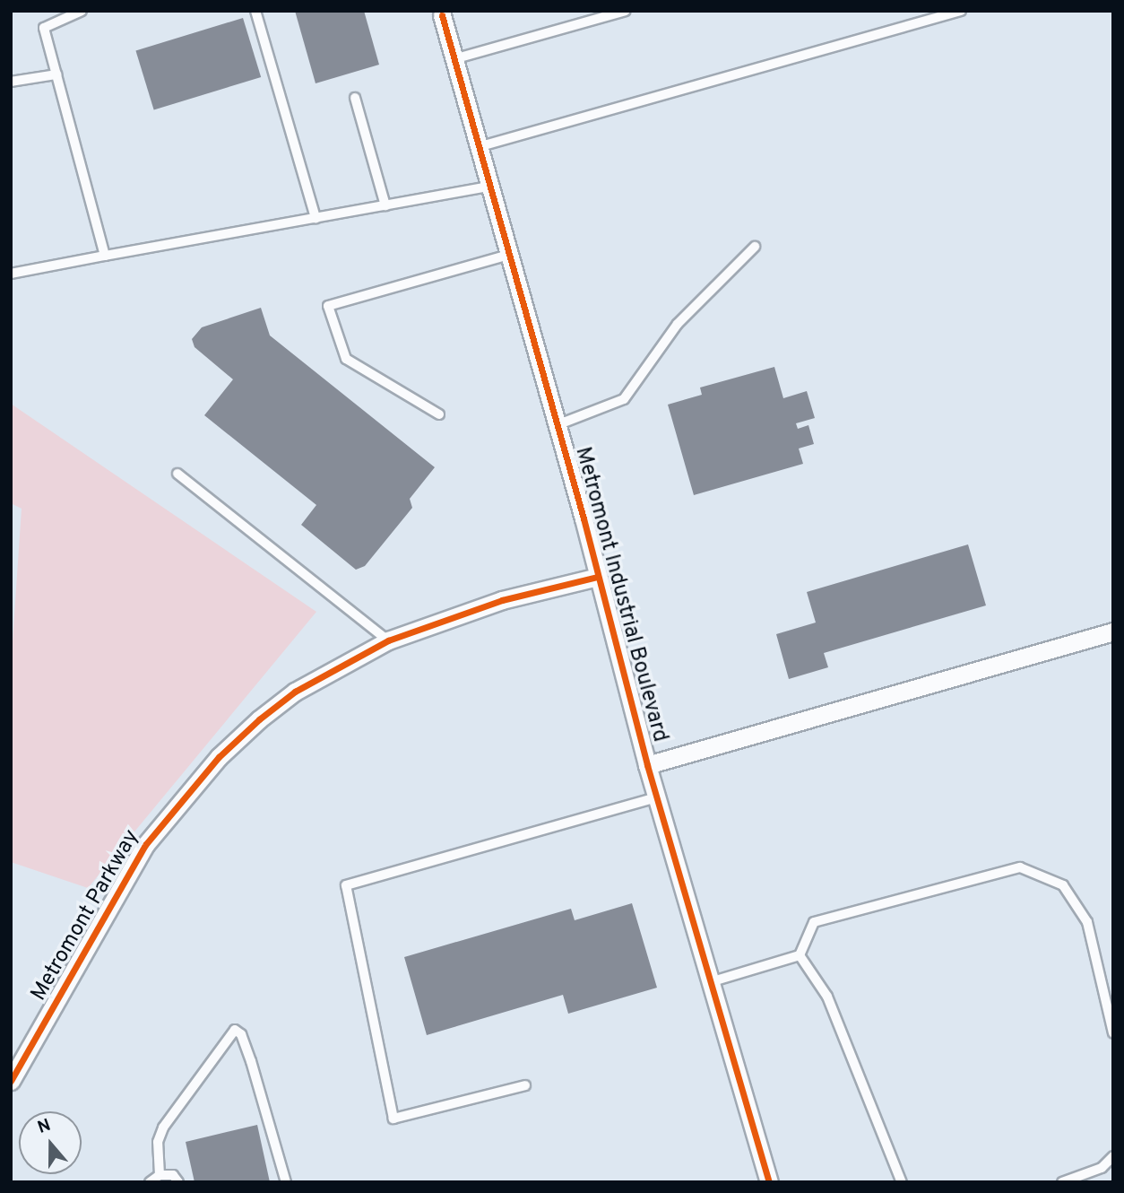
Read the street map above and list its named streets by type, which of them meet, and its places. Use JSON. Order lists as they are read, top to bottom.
{
  "streets": {
    "street": ["Metromont Industrial Boulevard", "Metromont Parkway"]
  },
  "crossings": [
    ["Metromont Industrial Boulevard", "Metromont Parkway"]
  ],
  "north": "top"
}
